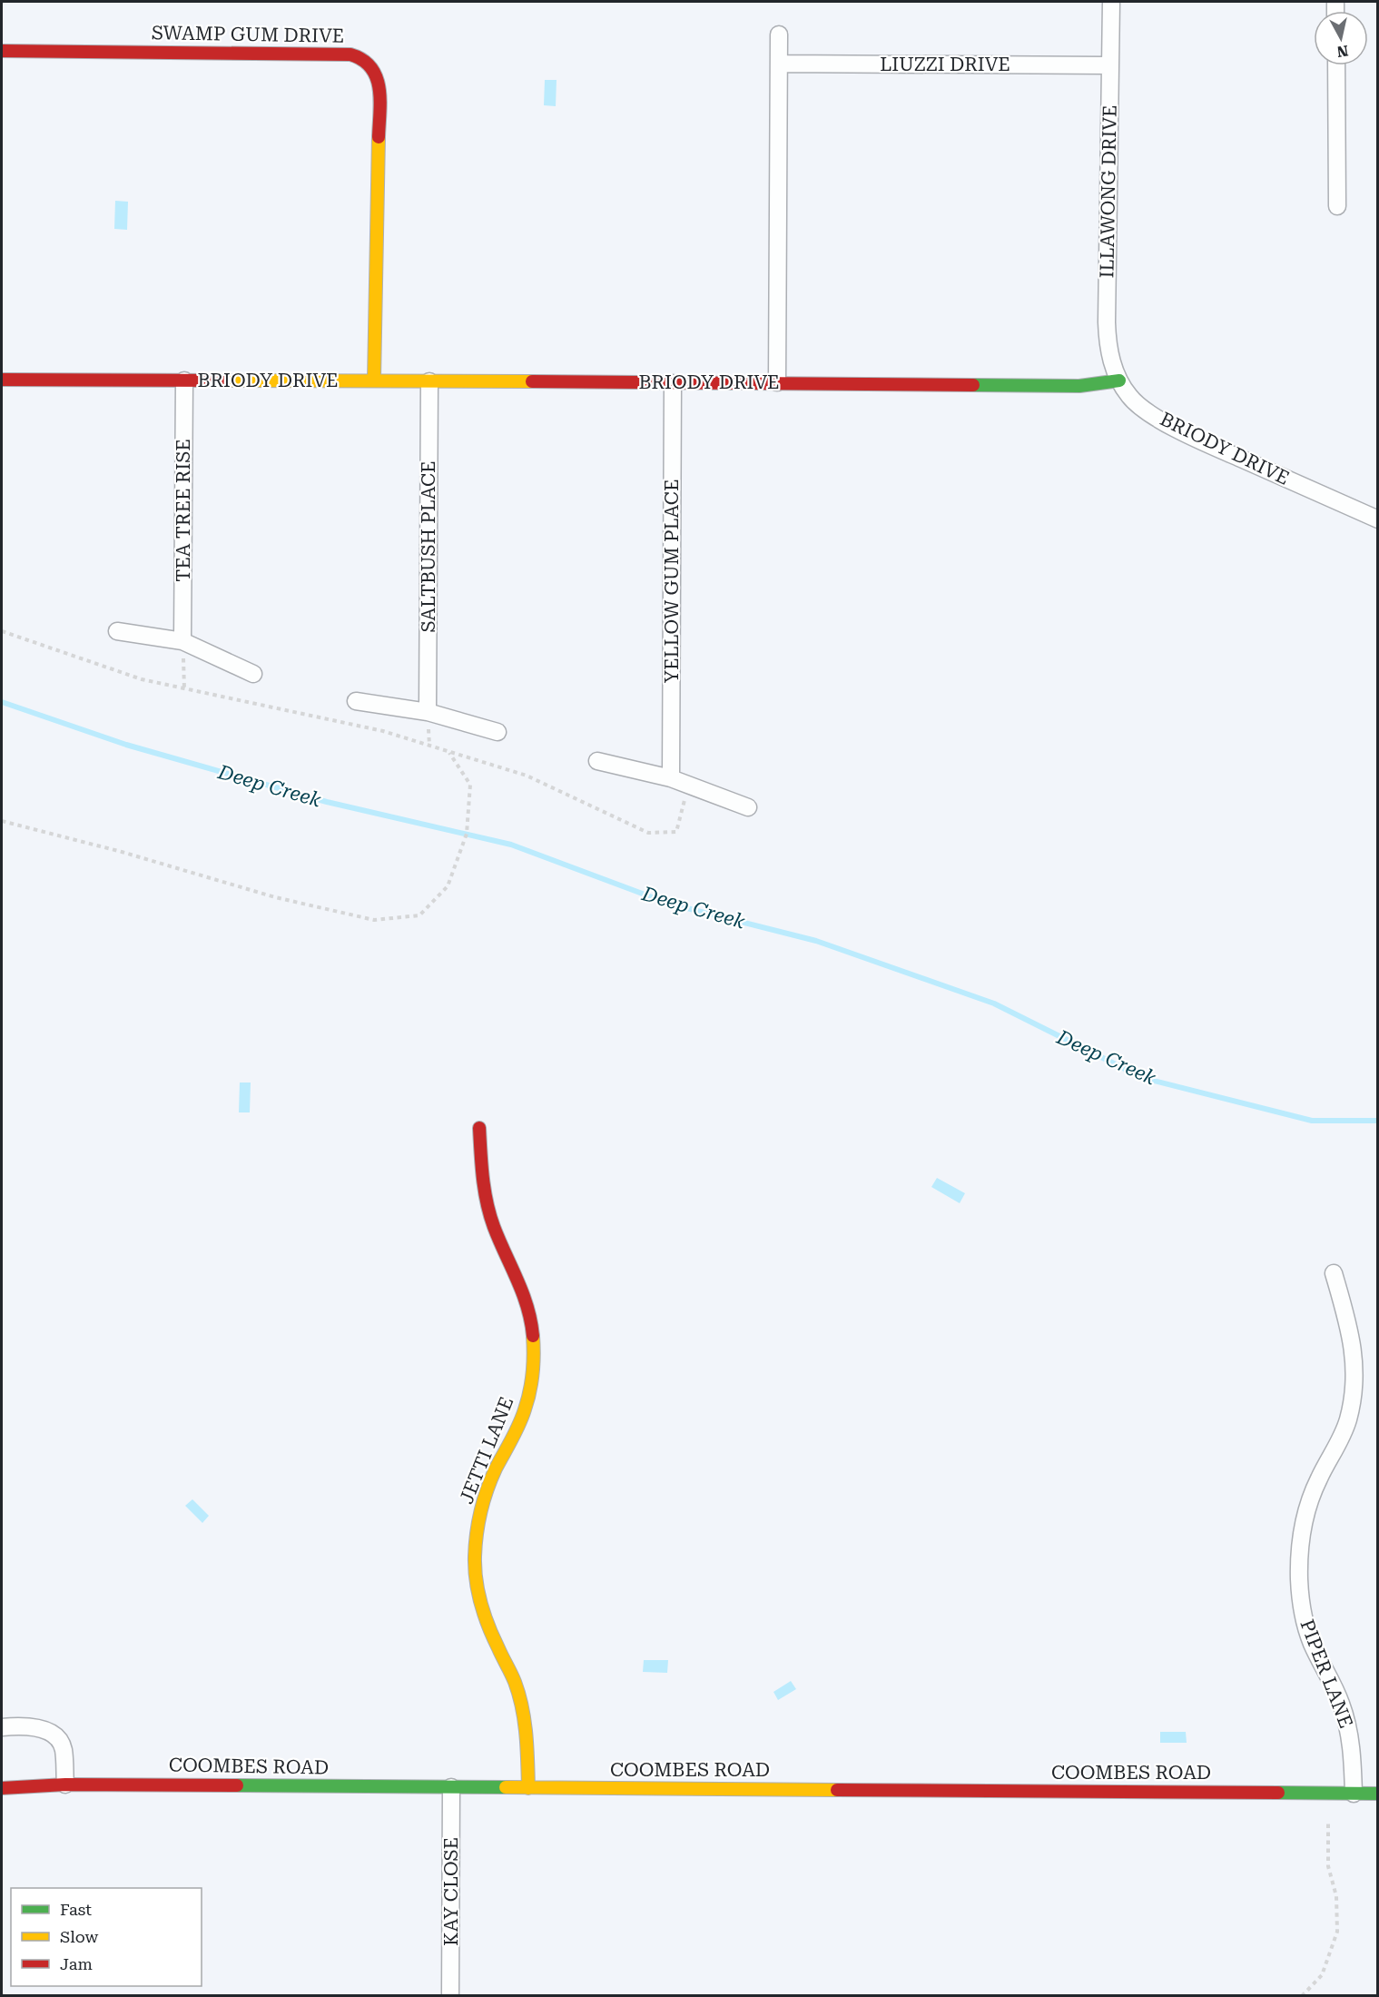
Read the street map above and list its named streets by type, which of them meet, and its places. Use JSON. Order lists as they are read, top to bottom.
{
  "streets": {
    "street": [
      "SWAMP GUM DRIVE",
      "LIUZZI DRIVE",
      "ILLAWONG DRIVE",
      "BRIODY DRIVE",
      "TEA TREE RISE",
      "SALTBUSH PLACE",
      "YELLOW GUM PLACE",
      "JETTI LANE",
      "PIPER LANE",
      "COOMBES ROAD",
      "KAY CLOSE"
    ]
  },
  "crossings": [
    ["SWAMP GUM DRIVE", "BRIODY DRIVE"],
    ["LIUZZI DRIVE", "ILLAWONG DRIVE"],
    ["ILLAWONG DRIVE", "BRIODY DRIVE"],
    ["BRIODY DRIVE", "TEA TREE RISE"],
    ["BRIODY DRIVE", "SALTBUSH PLACE"],
    ["BRIODY DRIVE", "YELLOW GUM PLACE"],
    ["JETTI LANE", "COOMBES ROAD"],
    ["PIPER LANE", "COOMBES ROAD"],
    ["COOMBES ROAD", "KAY CLOSE"]
  ],
  "water": ["Deep Creek"],
  "legend": ["Fast", "Slow", "Jam"],
  "north": "bottom"
}
